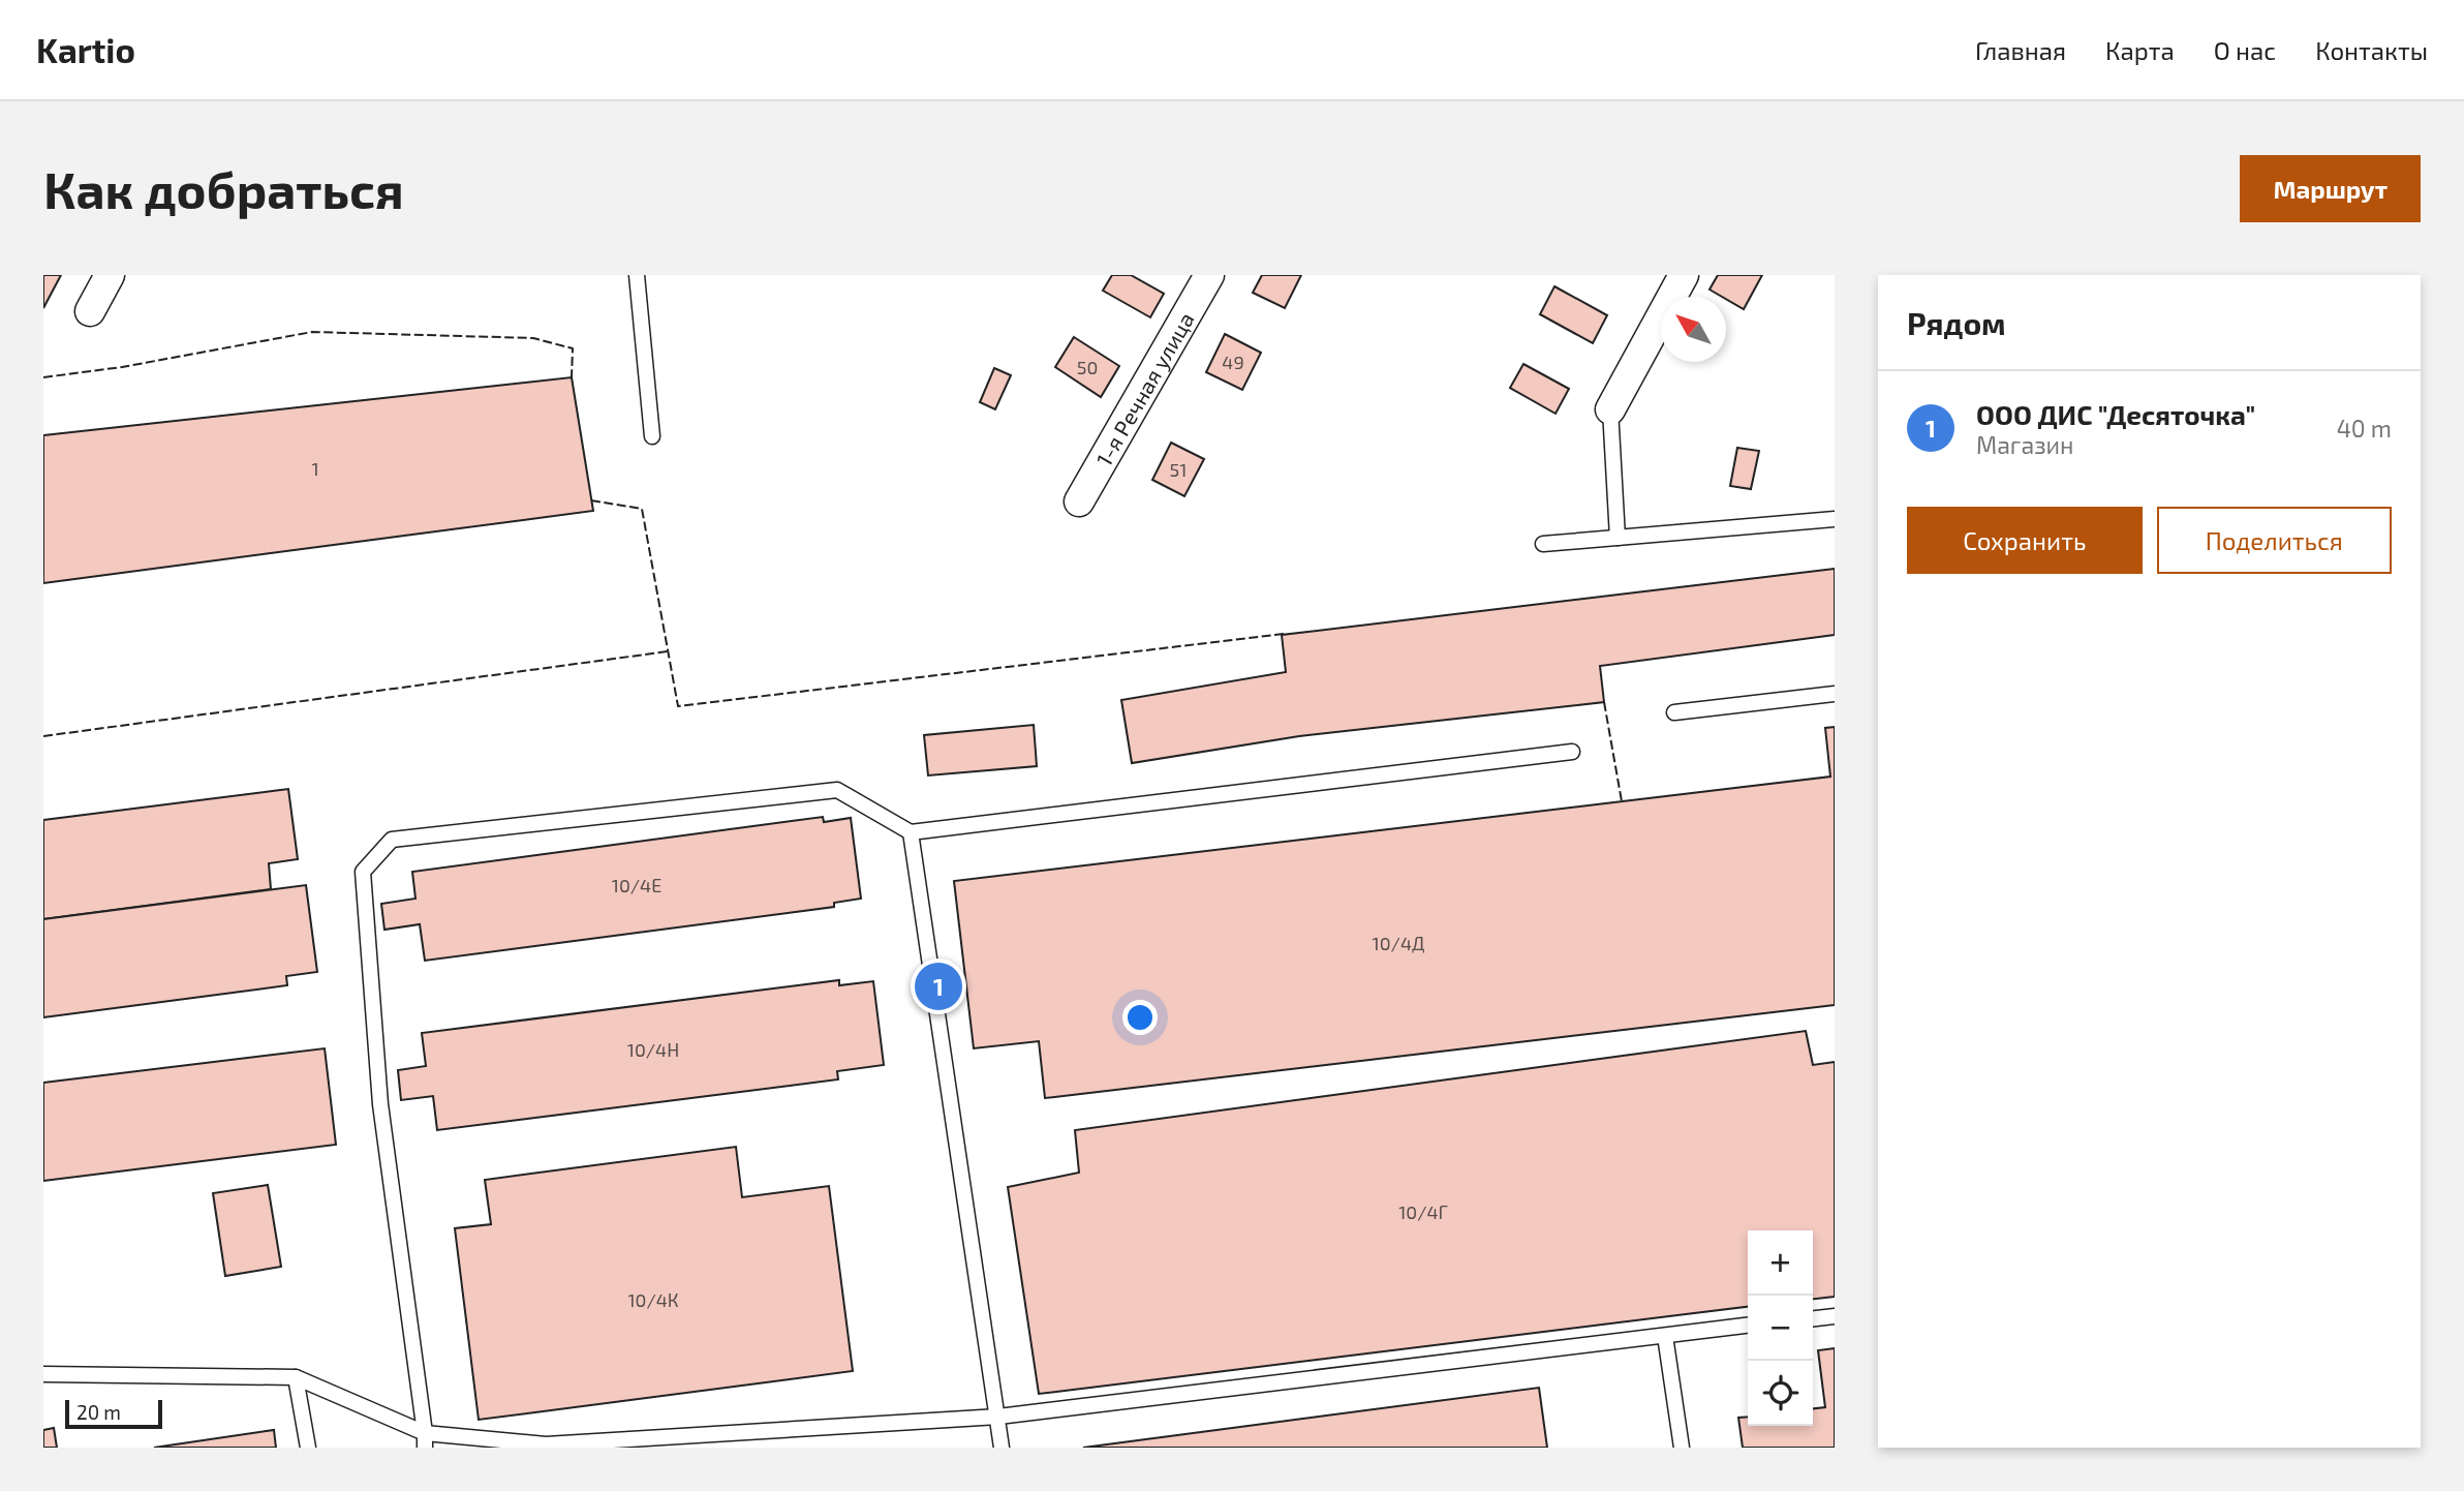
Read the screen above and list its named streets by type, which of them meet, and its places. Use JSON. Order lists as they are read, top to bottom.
{
  "streets": {
    "street": ["1-я Речная улица"]
  },
  "house_numbers": [
    "49",
    "50",
    "1",
    "51",
    "10/4Е",
    "10/4Д",
    "10/4Н",
    "10/4Г",
    "10/4К"
  ],
  "scale_bar": "20 m",
  "north": "top left",
  "page": {
    "header": "Kartio",
    "nav": [
      "Главная",
      "Карта",
      "О нас",
      "Контакты"
    ],
    "buttons": [
      "Маршрут",
      ["Сохранить", "Поделиться"]
    ],
    "title": "Как добраться",
    "heading": "Рядом",
    "list": [
      {
        "mark": "1",
        "name": "ООО ДИС \"Десяточка\"",
        "note": "Магазин",
        "value": "40 m"
      }
    ],
    "pins": "1",
    "map_buttons": ["+", "−"],
    "scale": "20 m"
  }
}
